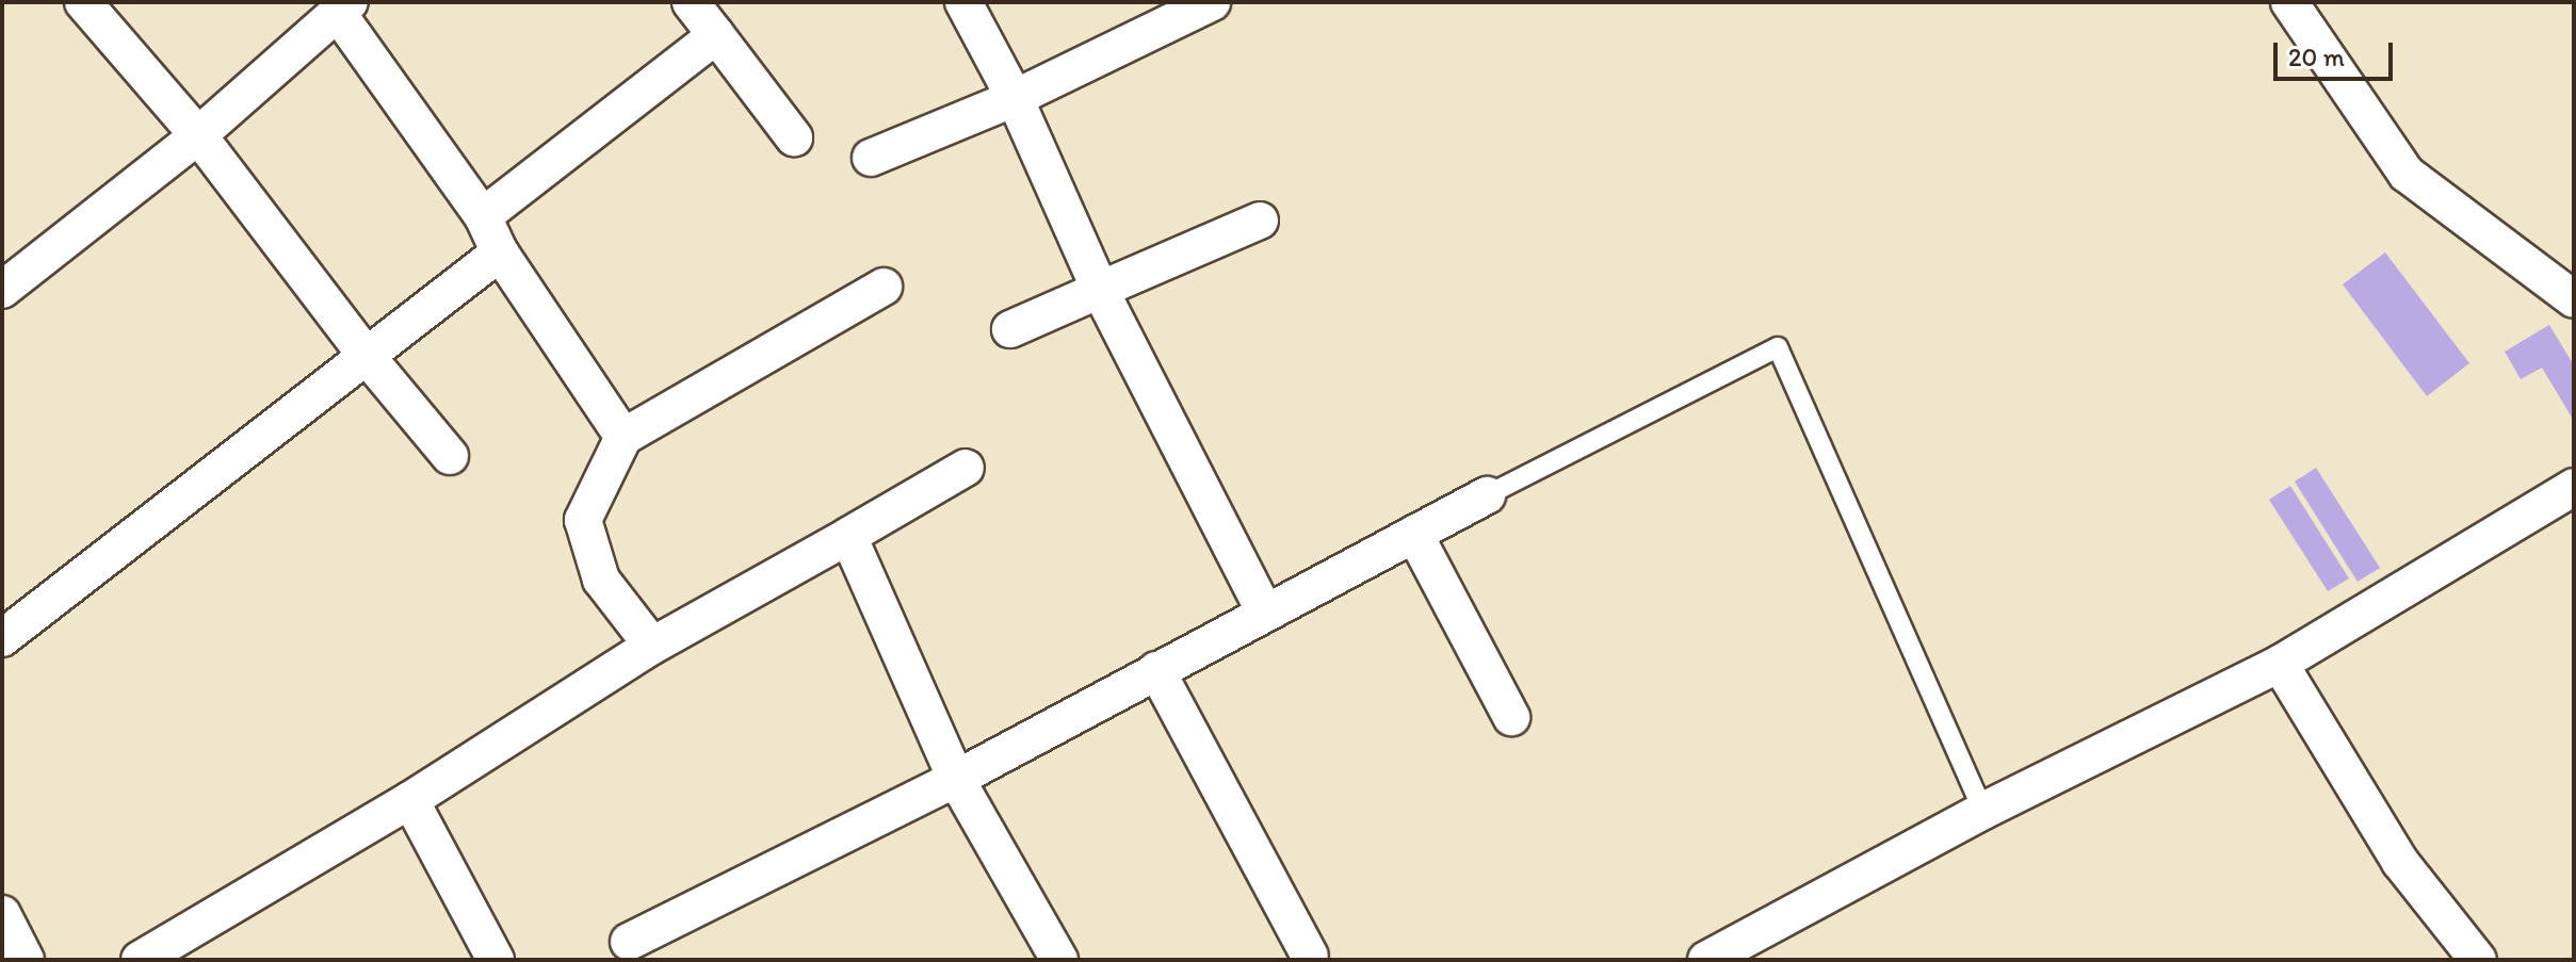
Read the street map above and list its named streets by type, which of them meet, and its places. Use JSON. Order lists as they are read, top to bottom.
{
  "scale_bar": "20 m"
}
